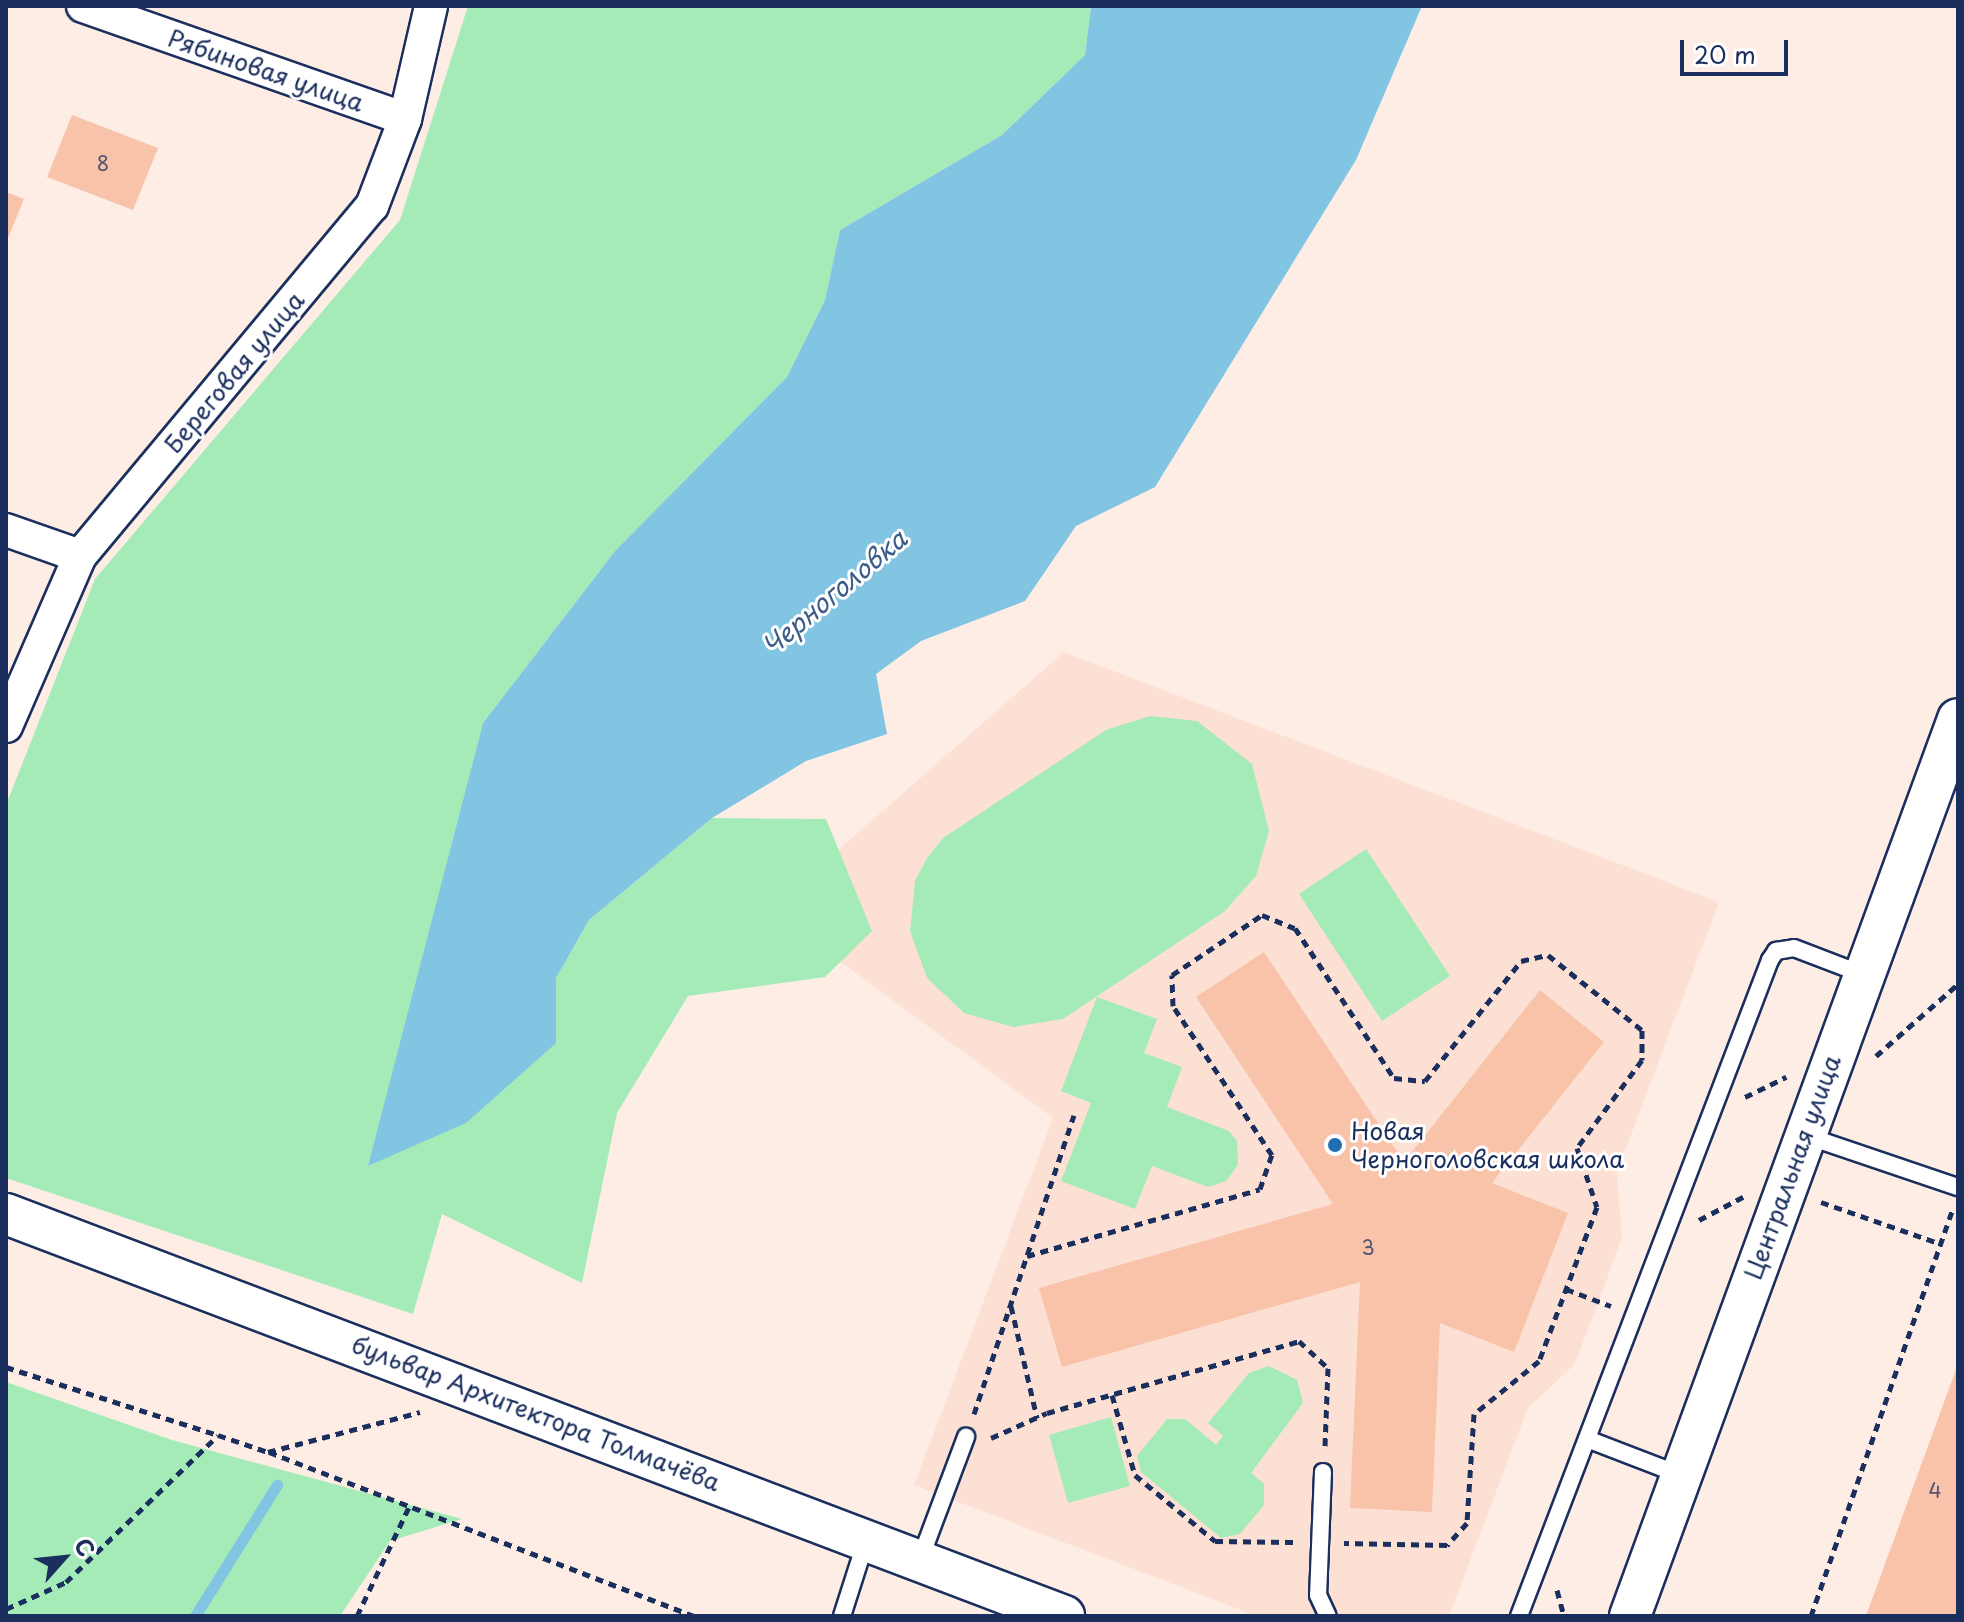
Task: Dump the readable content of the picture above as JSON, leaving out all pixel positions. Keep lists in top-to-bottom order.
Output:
{
  "streets": {
    "street": [
      "Рябиновая улица",
      "Береговая улица",
      "Центральная улица",
      "бульвар Архитектора Толмачёва"
    ]
  },
  "crossings": [
    ["Рябиновая улица", "Береговая улица"]
  ],
  "water": ["Черноголовка"],
  "places": ["Новая Черноголовская школа"],
  "house_numbers": ["8", "3", "4"],
  "scale_bar": "20 m",
  "north": "top right"
}
